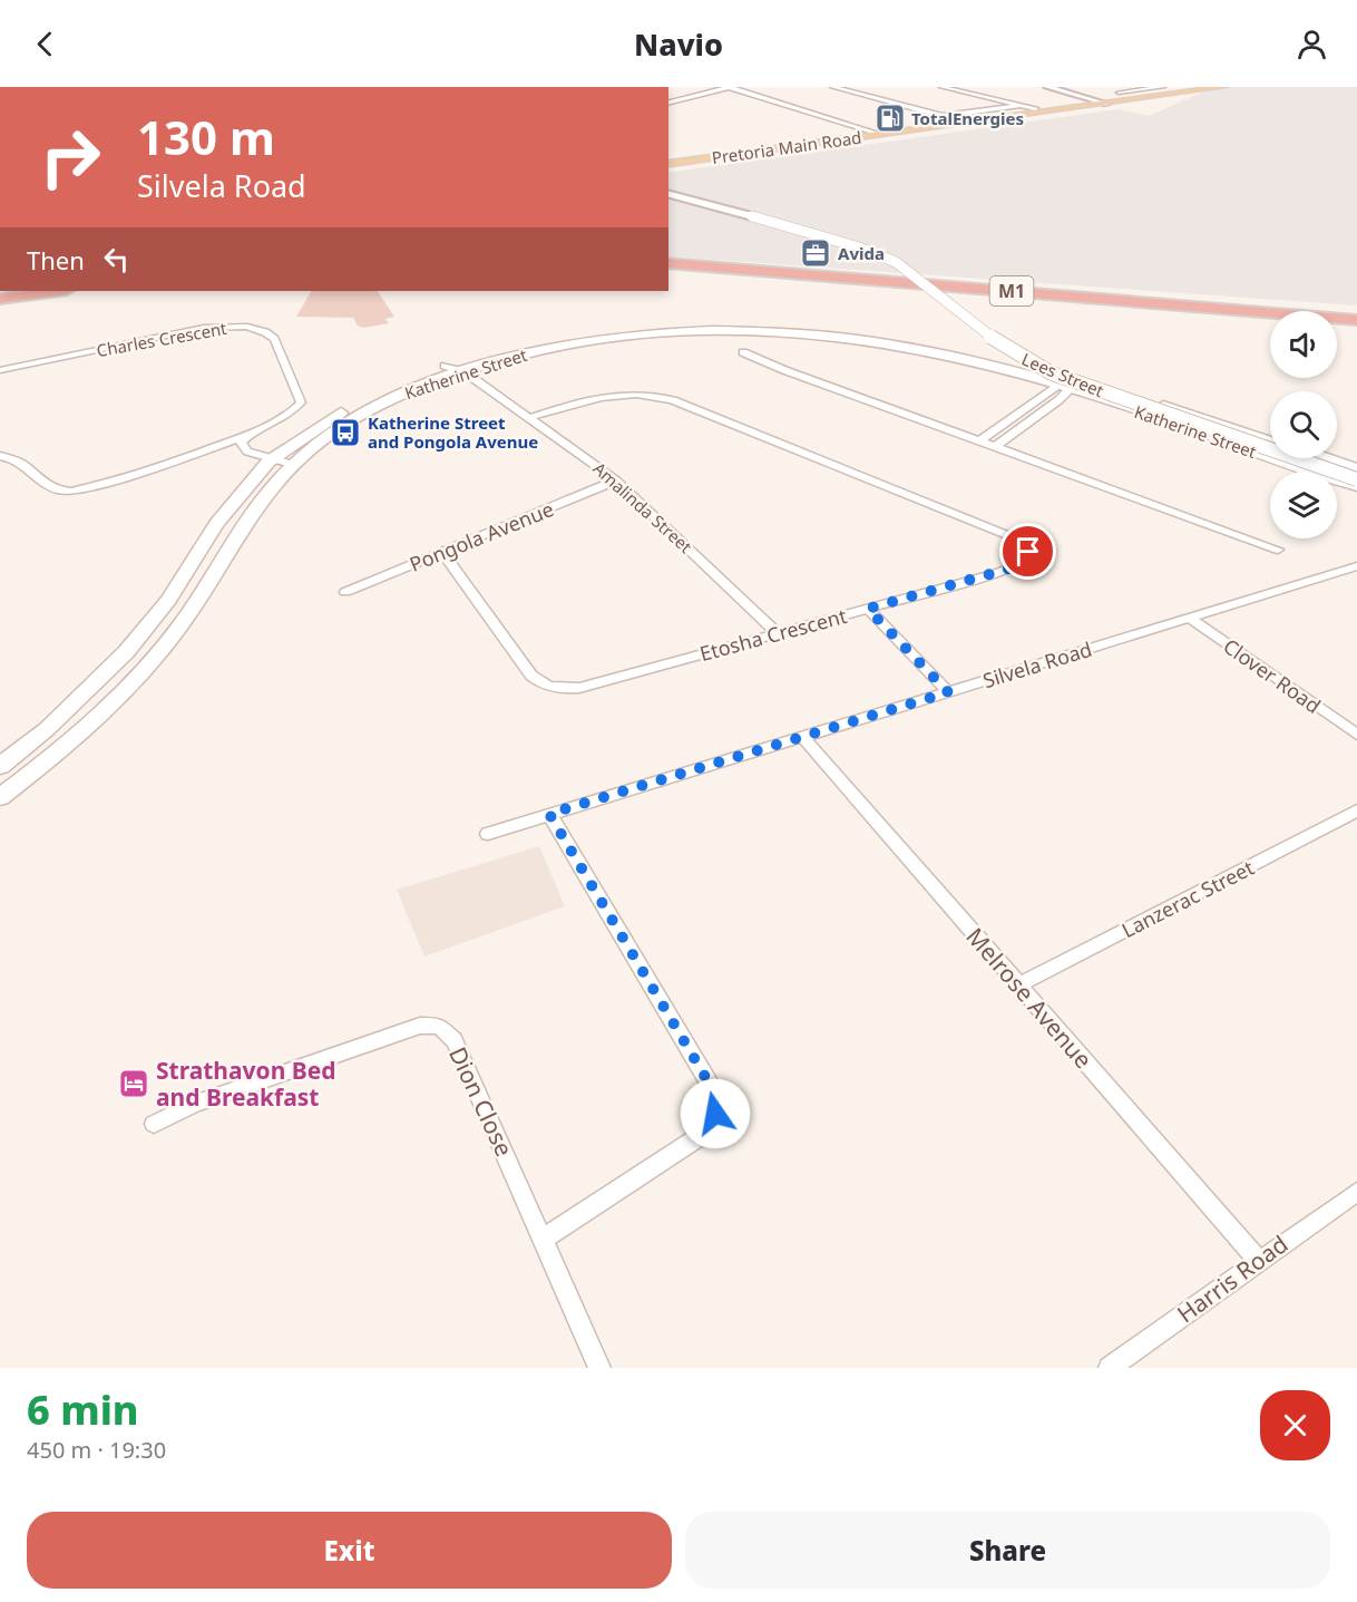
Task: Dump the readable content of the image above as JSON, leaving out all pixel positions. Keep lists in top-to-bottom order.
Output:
{
  "streets": {
    "highway": ["M1"],
    "main road": ["Pretoria Main Road", "Katherine Street"],
    "street": [
      "Charles Crescent",
      "Lees Street",
      "Amalinda Street",
      "Pongola Avenue",
      "Etosha Crescent",
      "Silvela Road",
      "Clover Road",
      "Lanzerac Street",
      "Melrose Avenue",
      "Dion Close",
      "Harris Road"
    ]
  },
  "crossings": [
    ["Charles Crescent", "Katherine Street"],
    ["Katherine Street", "Amalinda Street"],
    ["Amalinda Street", "Pongola Avenue"],
    ["Amalinda Street", "Etosha Crescent"],
    ["Pongola Avenue", "Etosha Crescent"],
    ["Silvela Road", "Clover Road"],
    ["Silvela Road", "Melrose Avenue"],
    ["Lanzerac Street", "Melrose Avenue"],
    ["Melrose Avenue", "Harris Road"]
  ],
  "places": {
    "fuel station": ["TotalEnergies"],
    "office": ["Avida"],
    "bus stop": ["Katherine Street and Pongola Avenue"],
    "hotel": ["Strathavon Bed and Breakfast"]
  },
  "page": {
    "header": "Navio",
    "turn": ["130 m", "Silvela Road"],
    "then": "Then",
    "heading": ["6 min", "450 m · 19:30"],
    "buttons": ["Exit", "Share"]
  }
}
